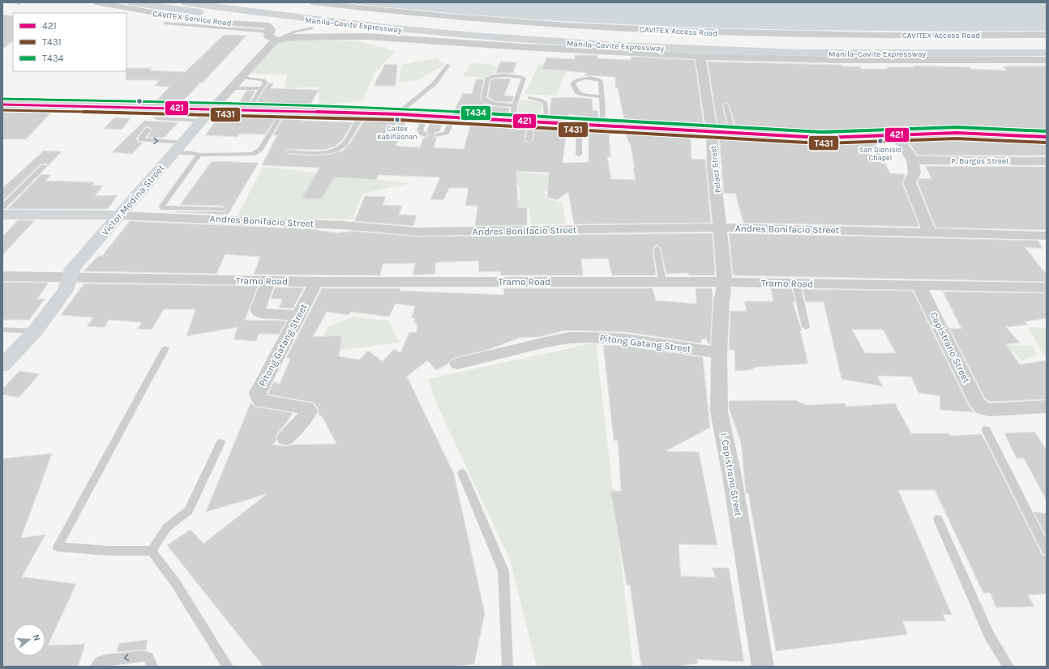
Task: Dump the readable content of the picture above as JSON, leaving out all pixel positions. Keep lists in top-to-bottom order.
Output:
{
  "streets": {
    "main road": ["Manila–Cavite Expressway", "Victor Medina Street", "Andres Bonifacio Street"],
    "street": [
      "CAVITEX Service Road",
      "CAVITEX Access Road",
      "P. Burgos Street",
      "Pelaez Street",
      "Tramo Road",
      "Pitong Gatang Street",
      "Capistrano Street",
      "I. Capistrano Street"
    ]
  },
  "crossings": [
    ["CAVITEX Service Road", "Victor Medina Street"],
    ["Pelaez Street", "Andres Bonifacio Street"],
    ["Pelaez Street", "Tramo Road"],
    ["Pelaez Street", "I. Capistrano Street"],
    ["Victor Medina Street", "Andres Bonifacio Street"],
    ["Victor Medina Street", "Tramo Road"],
    ["Tramo Road", "Pitong Gatang Street"],
    ["Tramo Road", "Capistrano Street"],
    ["Tramo Road", "I. Capistrano Street"],
    ["Pitong Gatang Street", "I. Capistrano Street"]
  ],
  "places": ["Caltex Kabihasnan", "San Dionisio Chapel"],
  "lines": ["transit line T434", "transit line 421", "transit line T431"],
  "legend": ["421", "T431", "T434"],
  "north": "right"
}
